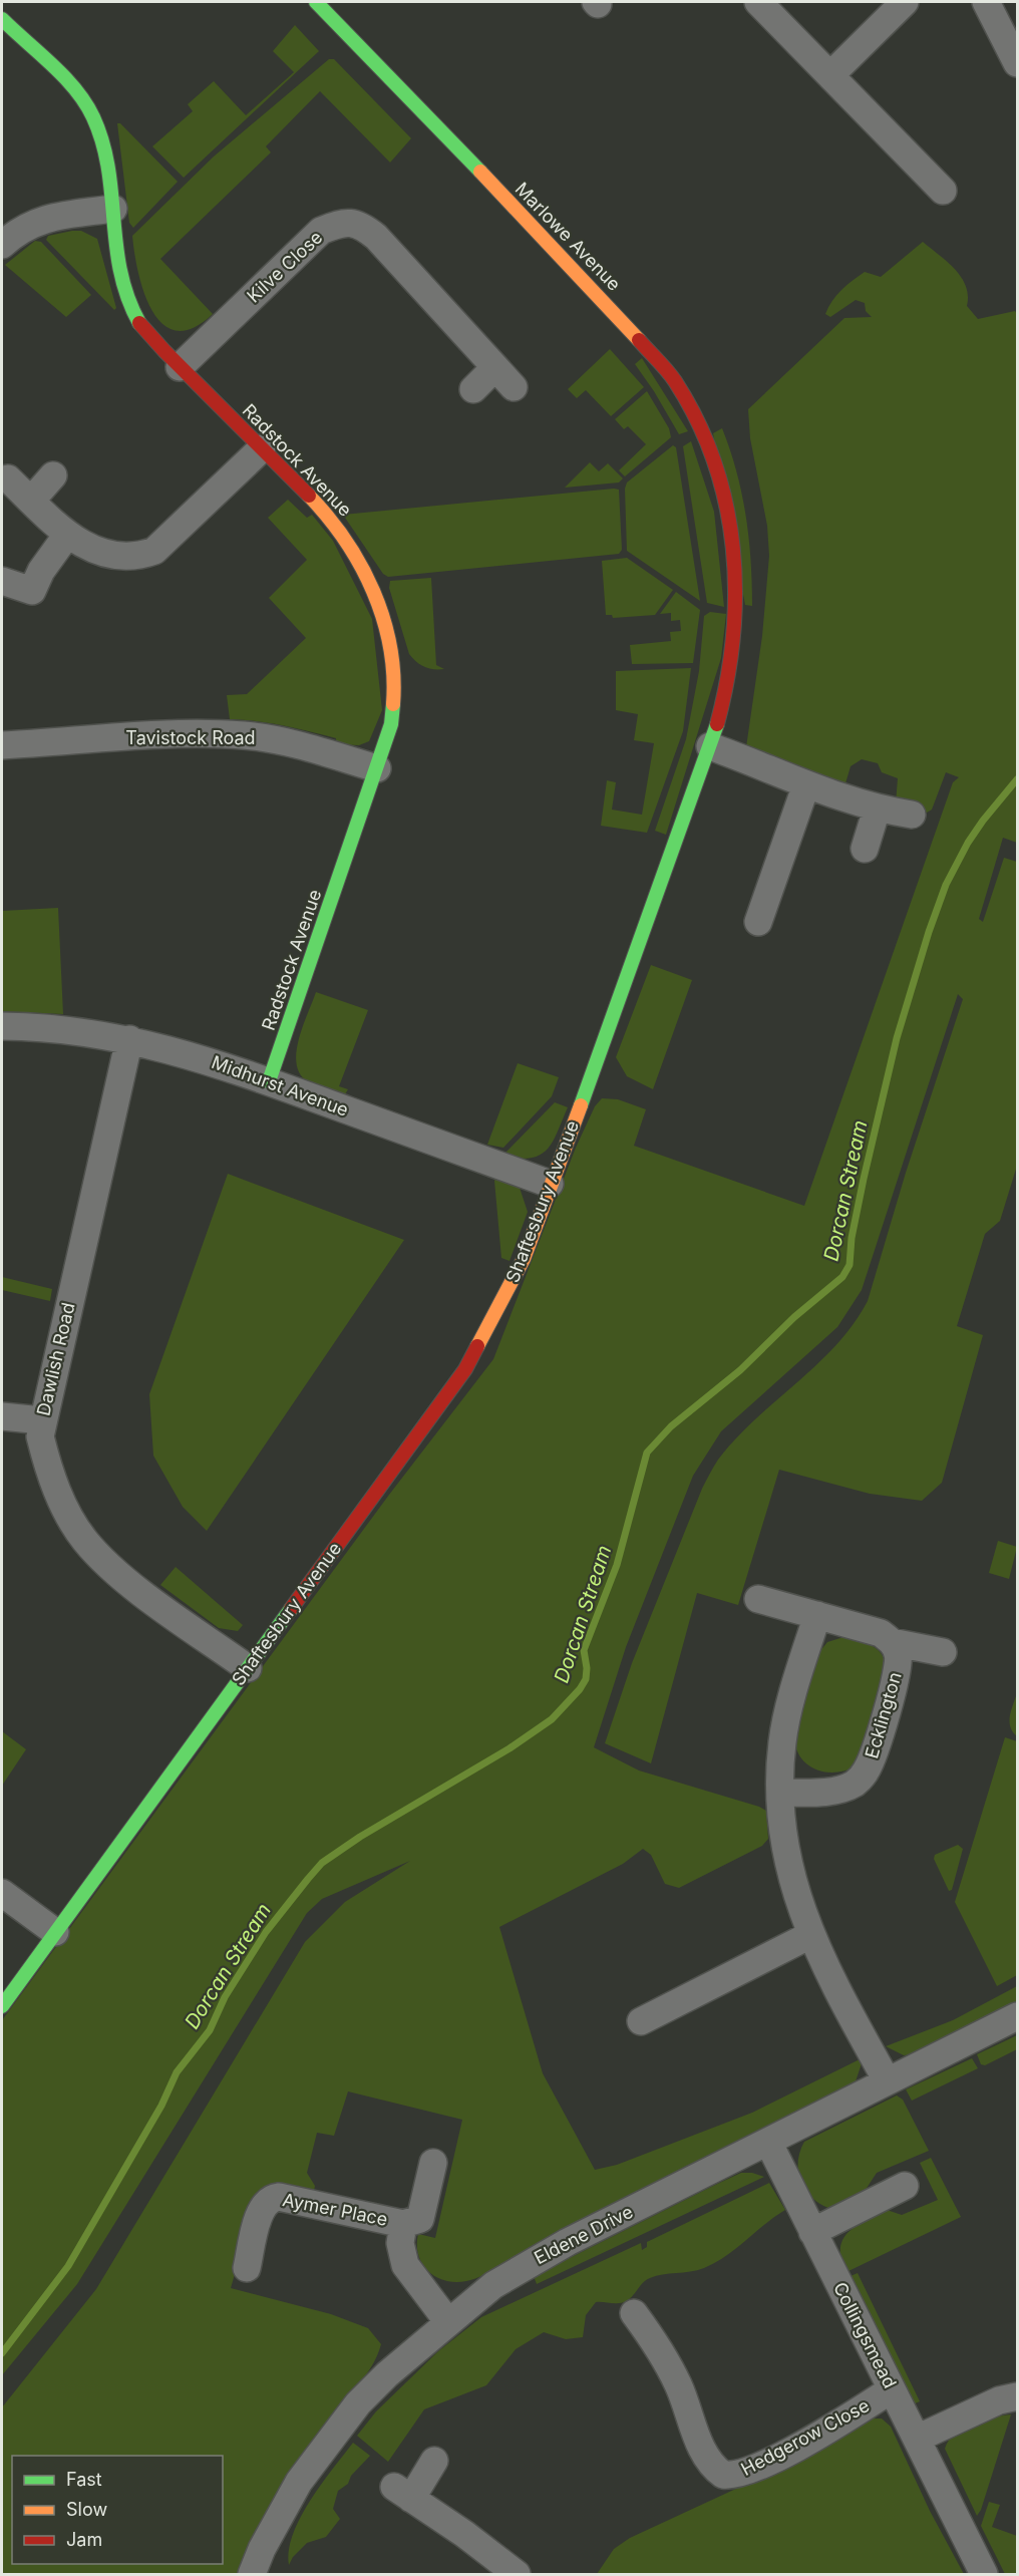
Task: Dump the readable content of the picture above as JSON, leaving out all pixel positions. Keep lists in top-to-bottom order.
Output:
{
  "streets": {
    "street": [
      "Marlowe Avenue",
      "Kilve Close",
      "Radstock Avenue",
      "Tavistock Road",
      "Midhurst Avenue",
      "Shaftesbury Avenue",
      "Dawlish Road",
      "Ecklington",
      "Aymer Place",
      "Eldene Drive",
      "Collingsmead",
      "Hedgerow Close"
    ]
  },
  "crossings": [
    ["Marlowe Avenue", "Shaftesbury Avenue"],
    ["Kilve Close", "Radstock Avenue"],
    ["Radstock Avenue", "Tavistock Road"],
    ["Radstock Avenue", "Midhurst Avenue"],
    ["Midhurst Avenue", "Shaftesbury Avenue"],
    ["Midhurst Avenue", "Dawlish Road"],
    ["Shaftesbury Avenue", "Dawlish Road"],
    ["Aymer Place", "Eldene Drive"],
    ["Eldene Drive", "Collingsmead"],
    ["Collingsmead", "Hedgerow Close"]
  ],
  "water": ["Dorcan Stream"],
  "legend": ["Fast", "Slow", "Jam"]
}
